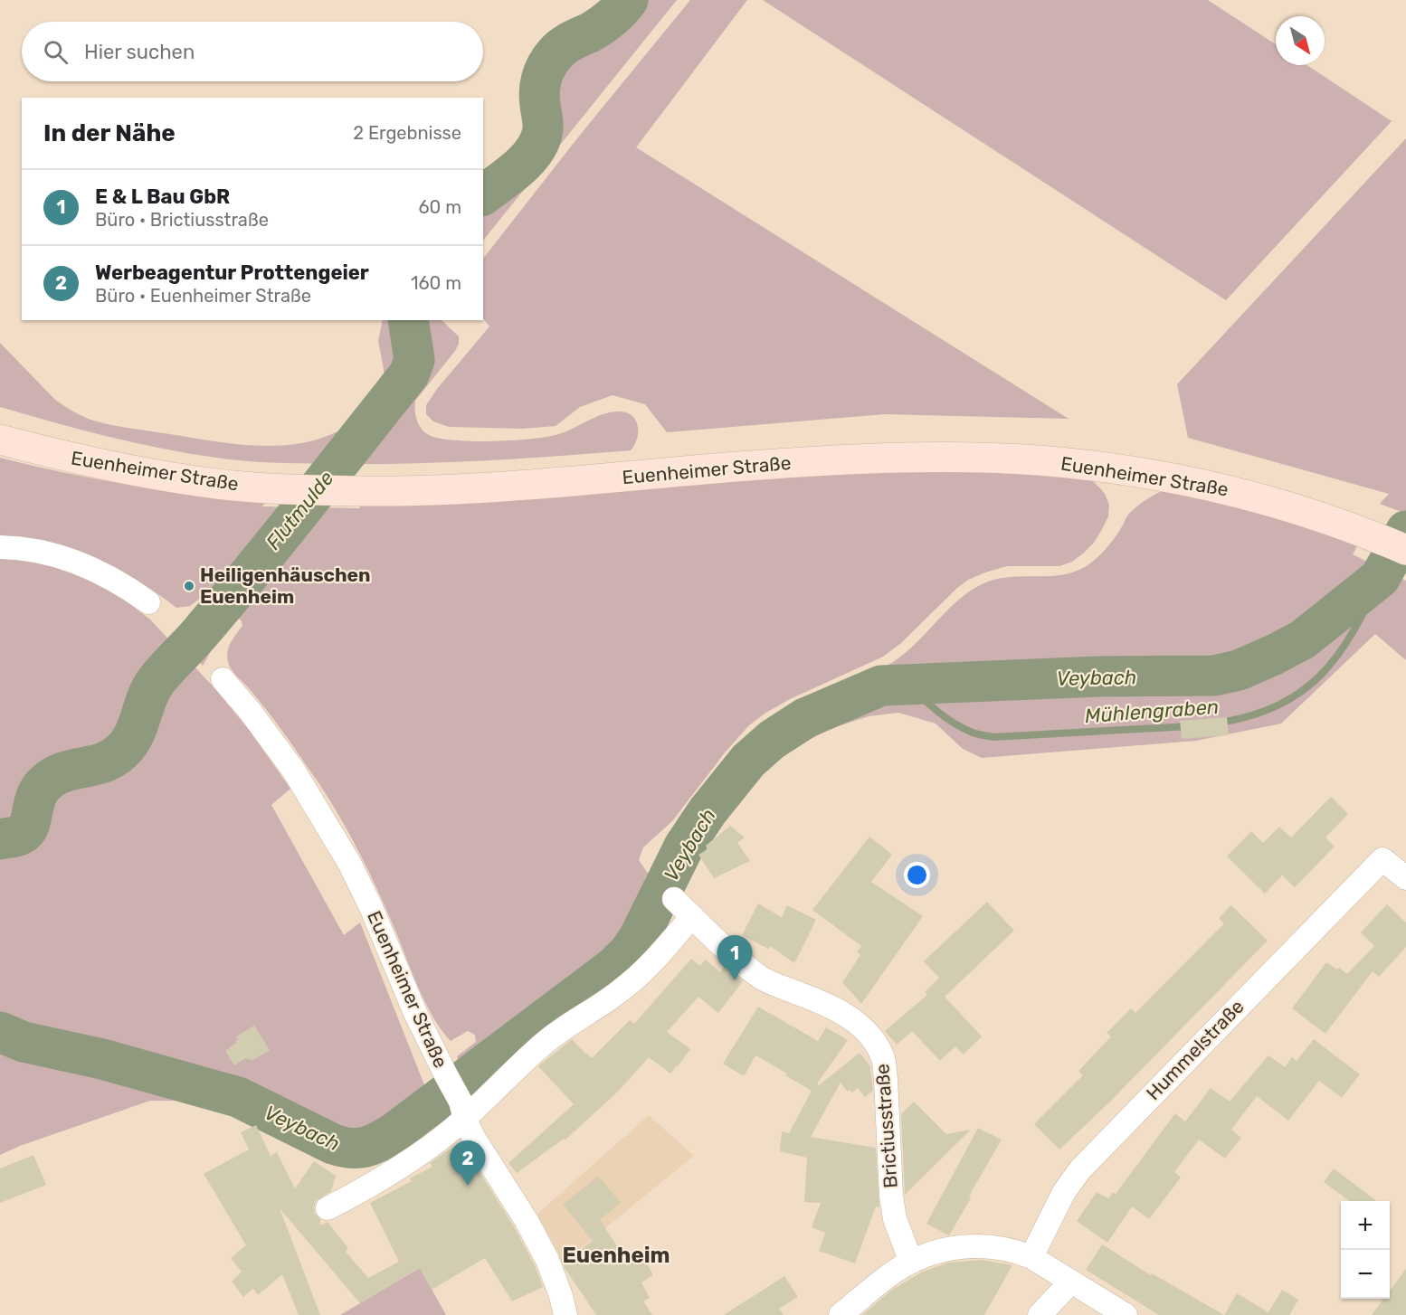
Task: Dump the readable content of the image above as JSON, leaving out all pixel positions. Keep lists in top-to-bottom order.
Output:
{
  "streets": {
    "main road": ["Euenheimer Straße"],
    "street": ["Hummelstraße", "Brictiusstraße"]
  },
  "districts": ["Euenheim"],
  "water": ["Flutmulde", "Veybach", "Mühlengraben"],
  "places": ["Heiligenhäuschen Euenheim"],
  "north": "bottom right",
  "page": {
    "search": "Hier suchen",
    "heading": ["In der Nähe", "2 Ergebnisse"],
    "list": [
      {
        "mark": "1",
        "name": "E & L Bau GbR",
        "note": "Büro · Brictiusstraße",
        "value": "60 m"
      },
      {
        "mark": "2",
        "name": "Werbeagentur Prottengeier",
        "note": "Büro · Euenheimer Straße",
        "value": "160 m"
      }
    ],
    "pins": ["1", "2"],
    "map_buttons": ["+", "−"]
  }
}
